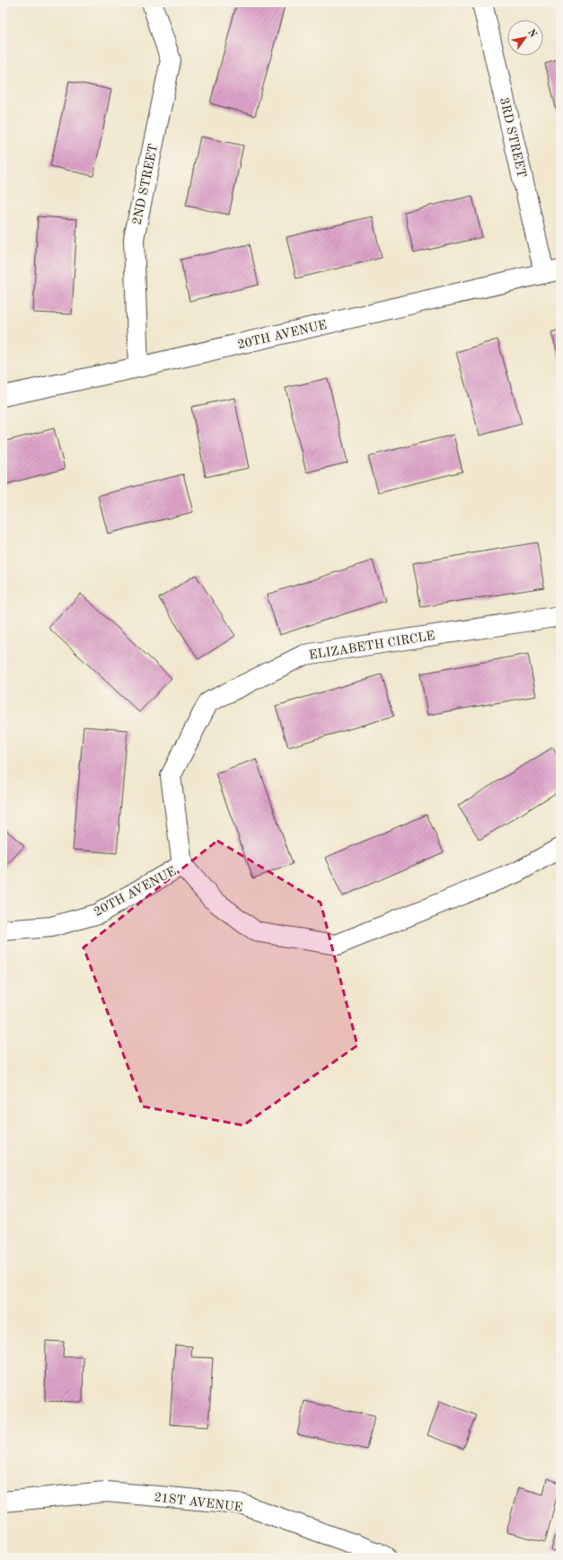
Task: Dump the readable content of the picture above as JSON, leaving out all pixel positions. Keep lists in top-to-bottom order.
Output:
{
  "streets": {
    "street": [
      "3RD STREET",
      "2ND STREET",
      "20TH AVENUE",
      "ELIZABETH CIRCLE",
      "21ST AVENUE"
    ]
  },
  "crossings": [
    ["3RD STREET", "20TH AVENUE"],
    ["2ND STREET", "20TH AVENUE"],
    ["20TH AVENUE", "ELIZABETH CIRCLE"]
  ],
  "north": "top right"
}
